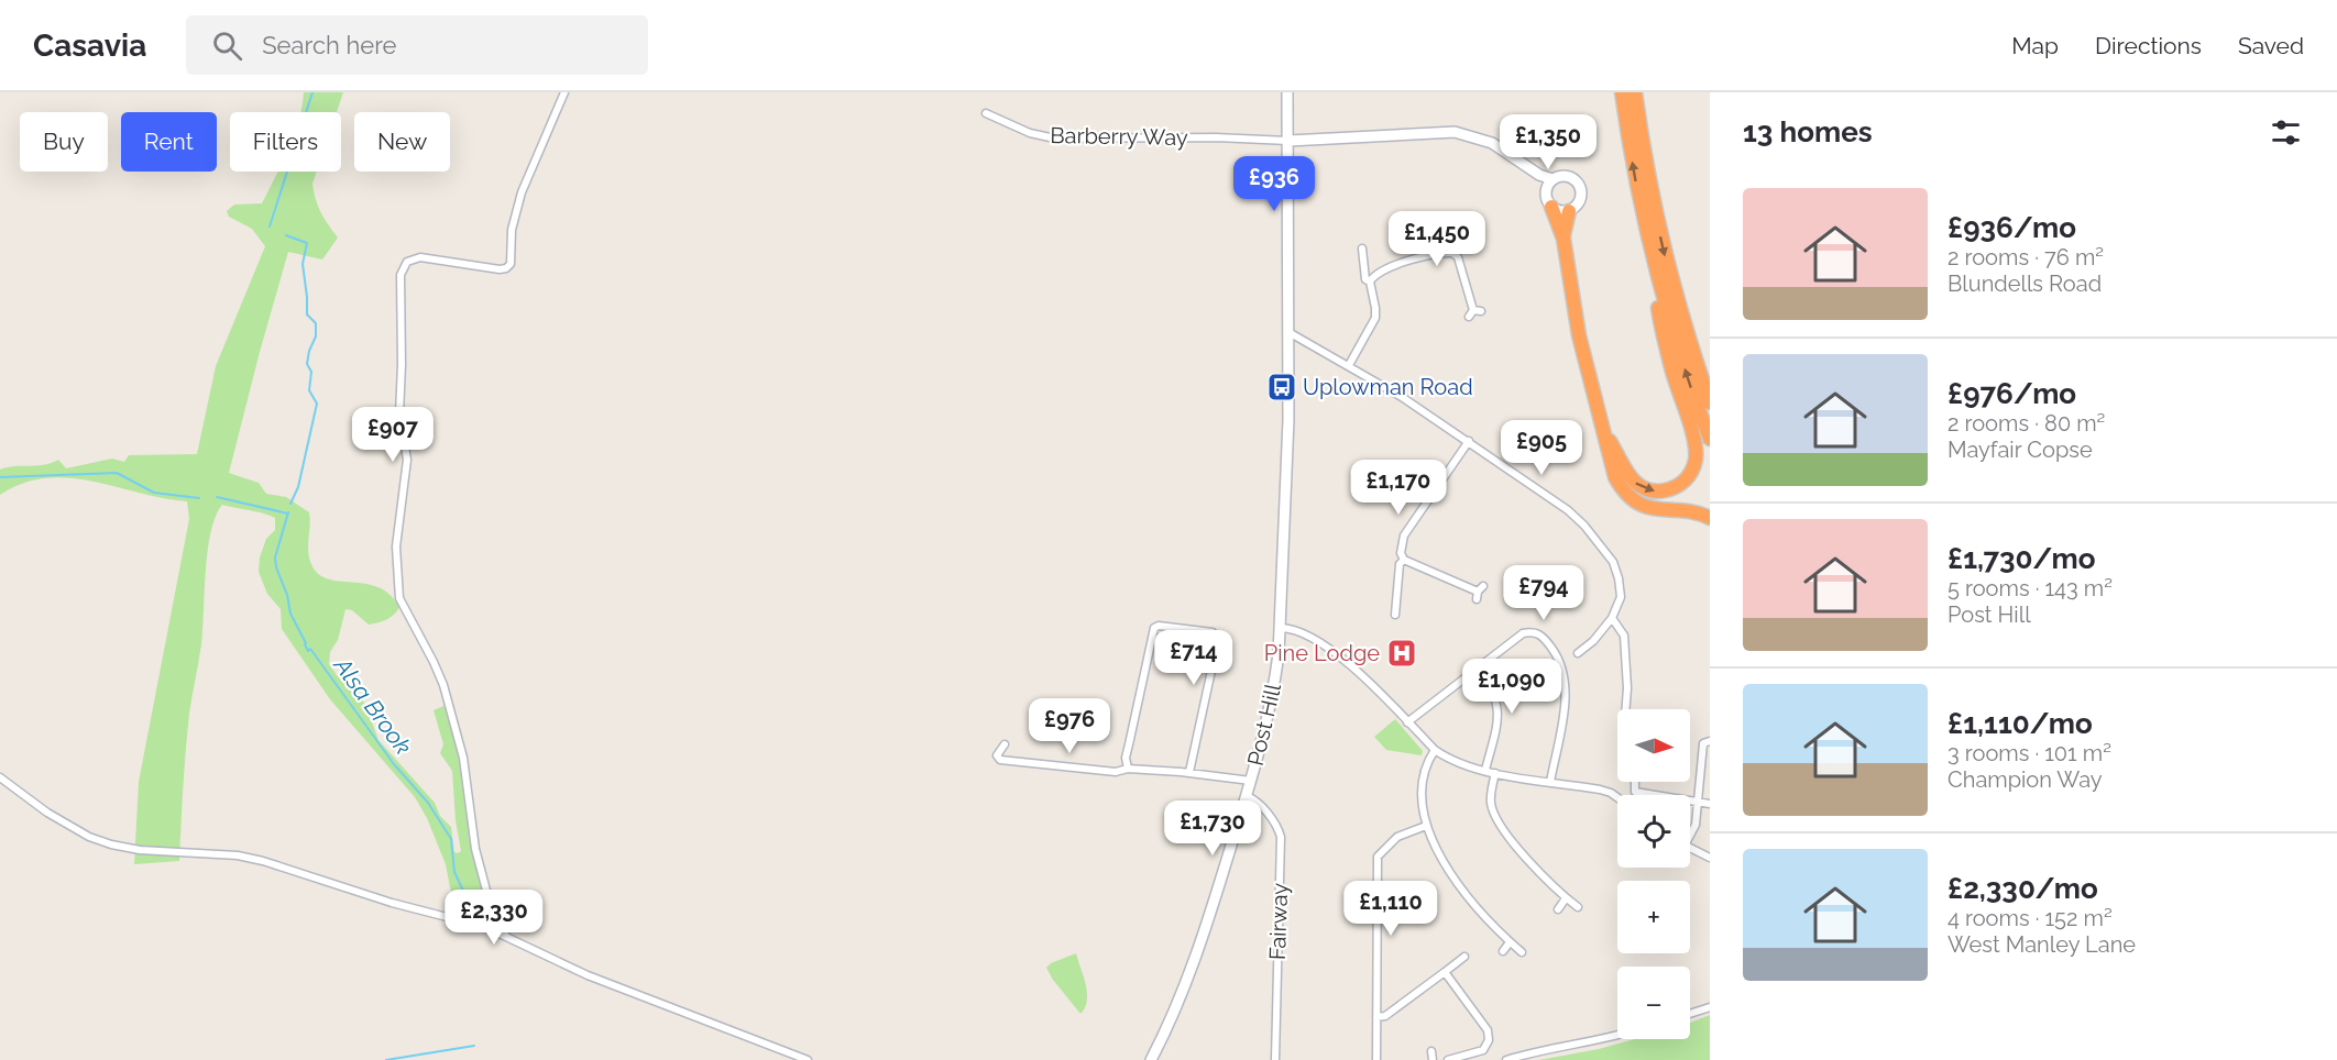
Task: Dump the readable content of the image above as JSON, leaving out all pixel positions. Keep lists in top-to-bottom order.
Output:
{
  "streets": {
    "street": ["Barberry Way", "Post Hill", "Fairway"]
  },
  "crossings": [
    ["Barberry Way", "Post Hill"],
    ["Post Hill", "Fairway"]
  ],
  "water": ["Alsa Brook"],
  "places": {
    "bus stop": ["Uplowman Road"],
    "hospital": ["Pine Lodge"]
  },
  "north": "right",
  "page": {
    "header": "Casavia",
    "search": "Search here",
    "nav": ["Map", "Directions", "Saved"],
    "heading": "13 homes",
    "chip": [
      "Buy",
      "Rent",
      "Filters",
      "New"
    ],
    "price": [
      "£1,350",
      "£936",
      "£1,450",
      "£907",
      "£905",
      "£1,170",
      "£794",
      "£714",
      "£1,090",
      "£976",
      "£1,730",
      "£1,110",
      "£2,330"
    ],
    "list": [
      {
        "name": "£936/mo",
        "note": "2 rooms · 76 m² · Blundells Road"
      },
      {
        "name": "£976/mo",
        "note": "2 rooms · 80 m² · Mayfair Copse"
      },
      {
        "name": "£1,730/mo",
        "note": "5 rooms · 143 m² · Post Hill"
      },
      {
        "name": "£1,110/mo",
        "note": "3 rooms · 101 m² · Champion Way"
      },
      {
        "name": "£2,330/mo",
        "note": "4 rooms · 152 m² · West Manley Lane"
      }
    ],
    "map_buttons": ["+", "−"]
  }
}
